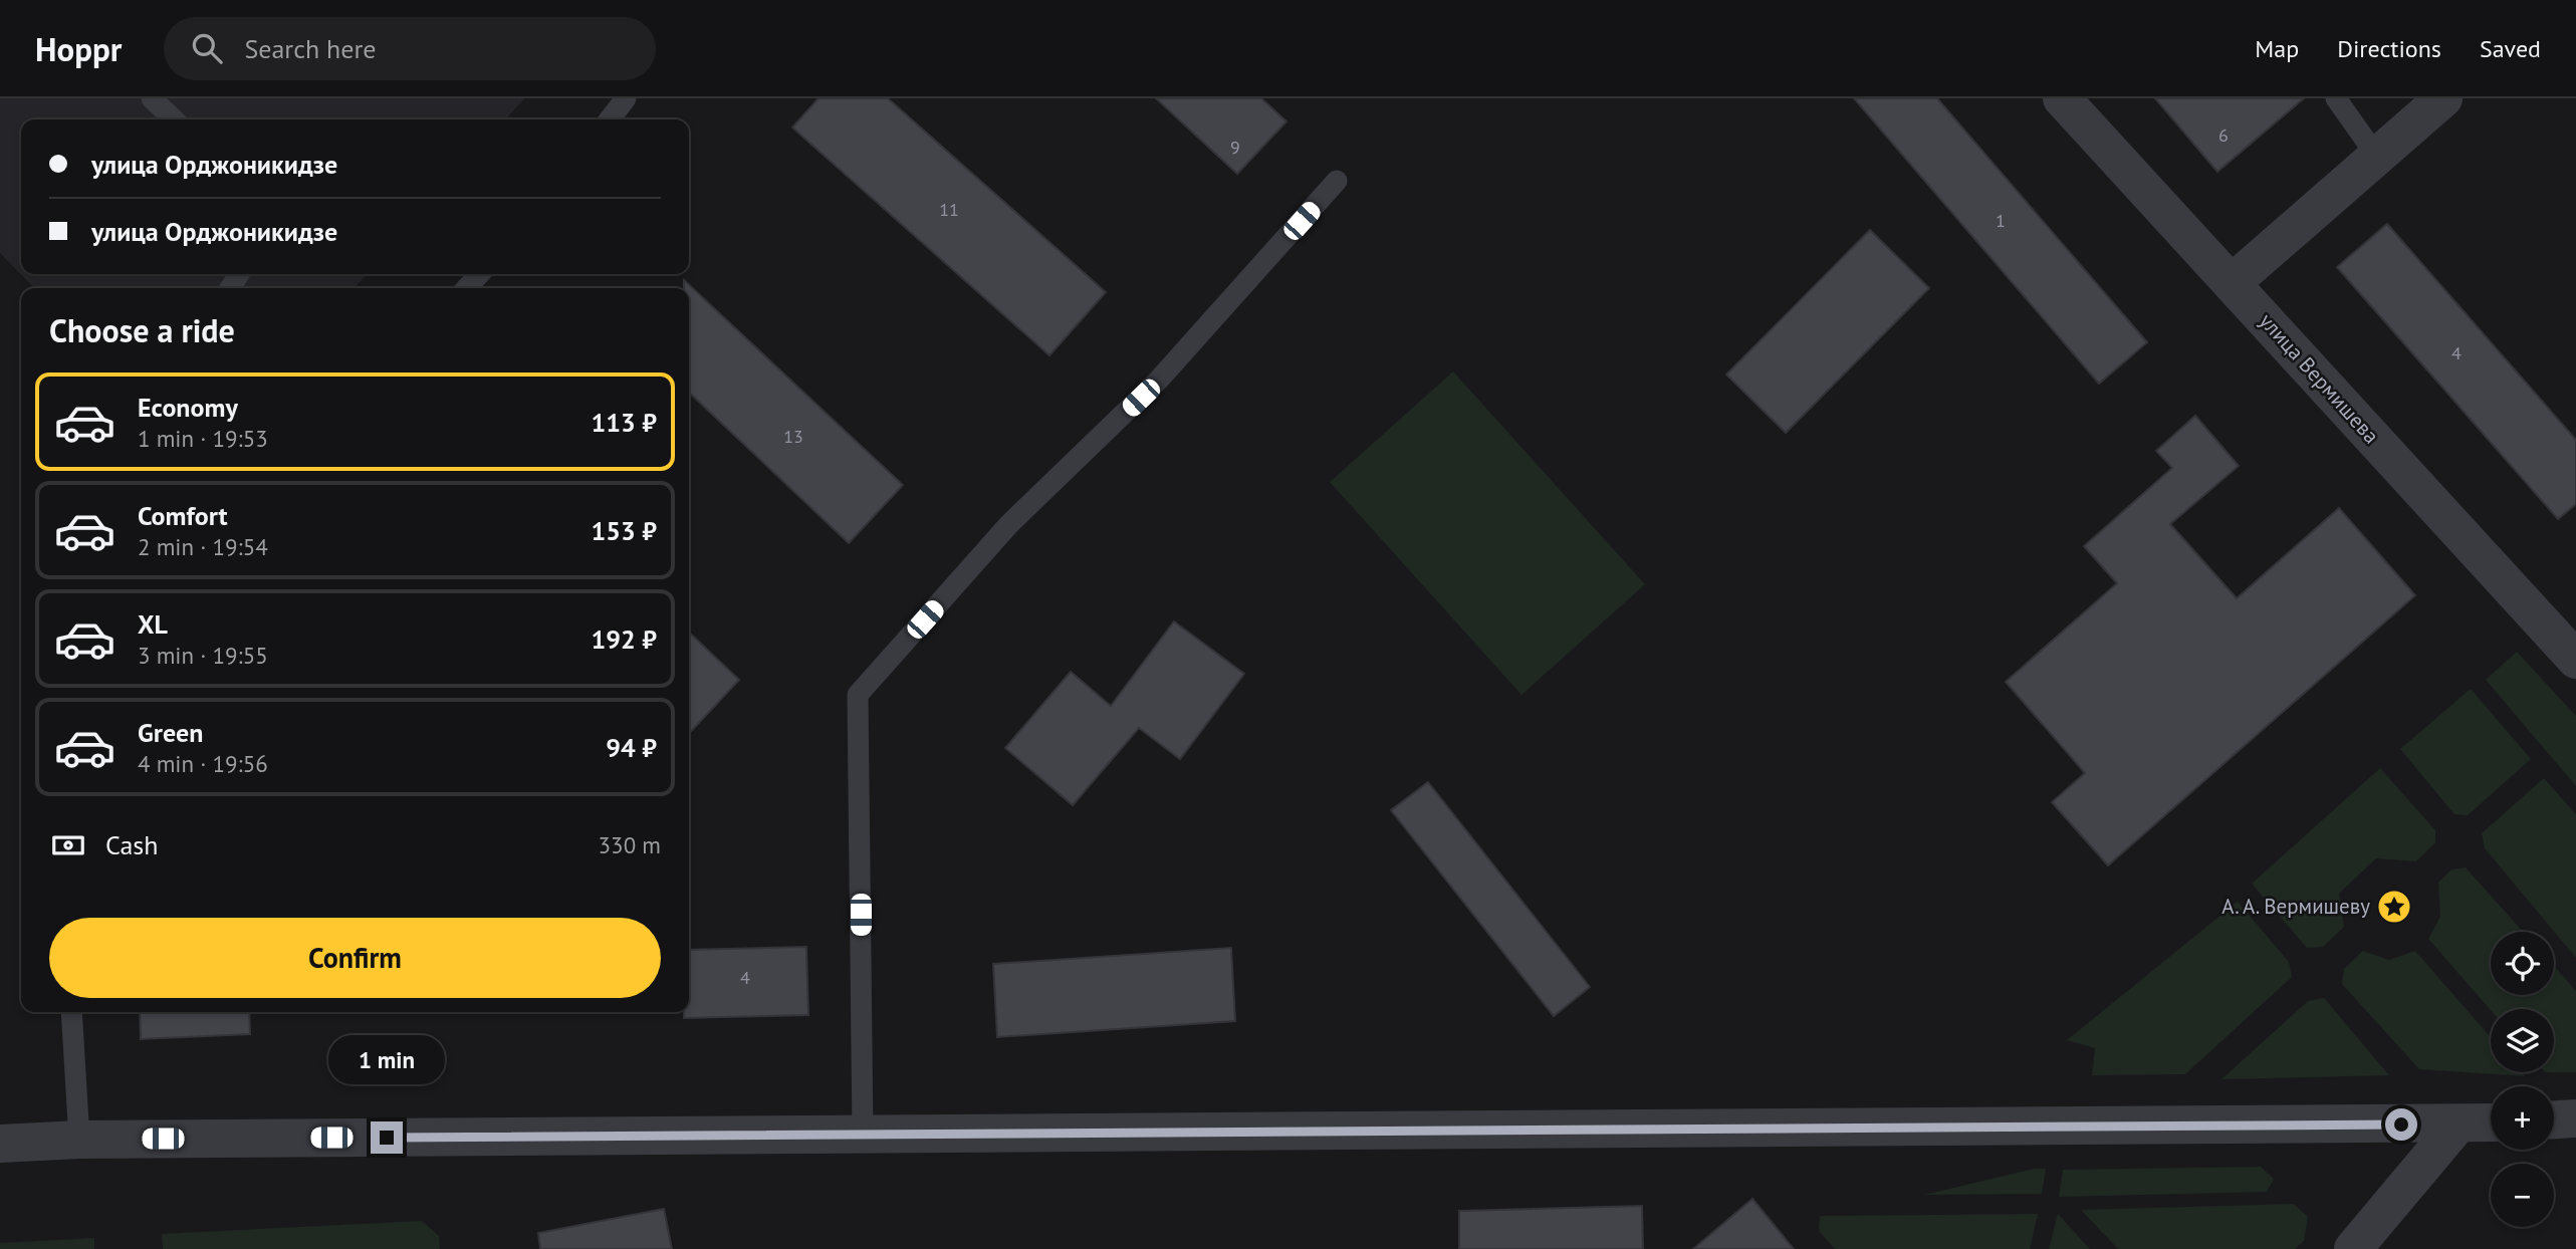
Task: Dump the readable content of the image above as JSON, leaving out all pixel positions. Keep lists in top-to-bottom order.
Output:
{
  "streets": {
    "street": ["улица Вермишева"]
  },
  "places": {
    "place": ["А. А. Вермишеву"]
  },
  "house_numbers": [
    "6",
    "9",
    "11",
    "1",
    "4",
    "13",
    "4"
  ],
  "page": {
    "header": "Hoppr",
    "search": "Search here",
    "nav": ["Map", "Directions", "Saved"],
    "banner": ["улица Орджоникидзе", "улица Орджоникидзе"],
    "heading": "Choose a ride",
    "list": [
      {
        "name": "Economy",
        "note": "1 min · 19:53",
        "value": "113 ₽"
      },
      {
        "name": "Comfort",
        "note": "2 min · 19:54",
        "value": "153 ₽"
      },
      {
        "name": "XL",
        "note": "3 min · 19:55",
        "value": "192 ₽"
      },
      {
        "name": "Green",
        "note": "4 min · 19:56",
        "value": "94 ₽"
      }
    ],
    "pay": ["Cash", "330 m"],
    "buttons": "Confirm",
    "map_buttons": ["+", "−"],
    "bubble": "1 min"
  }
}
